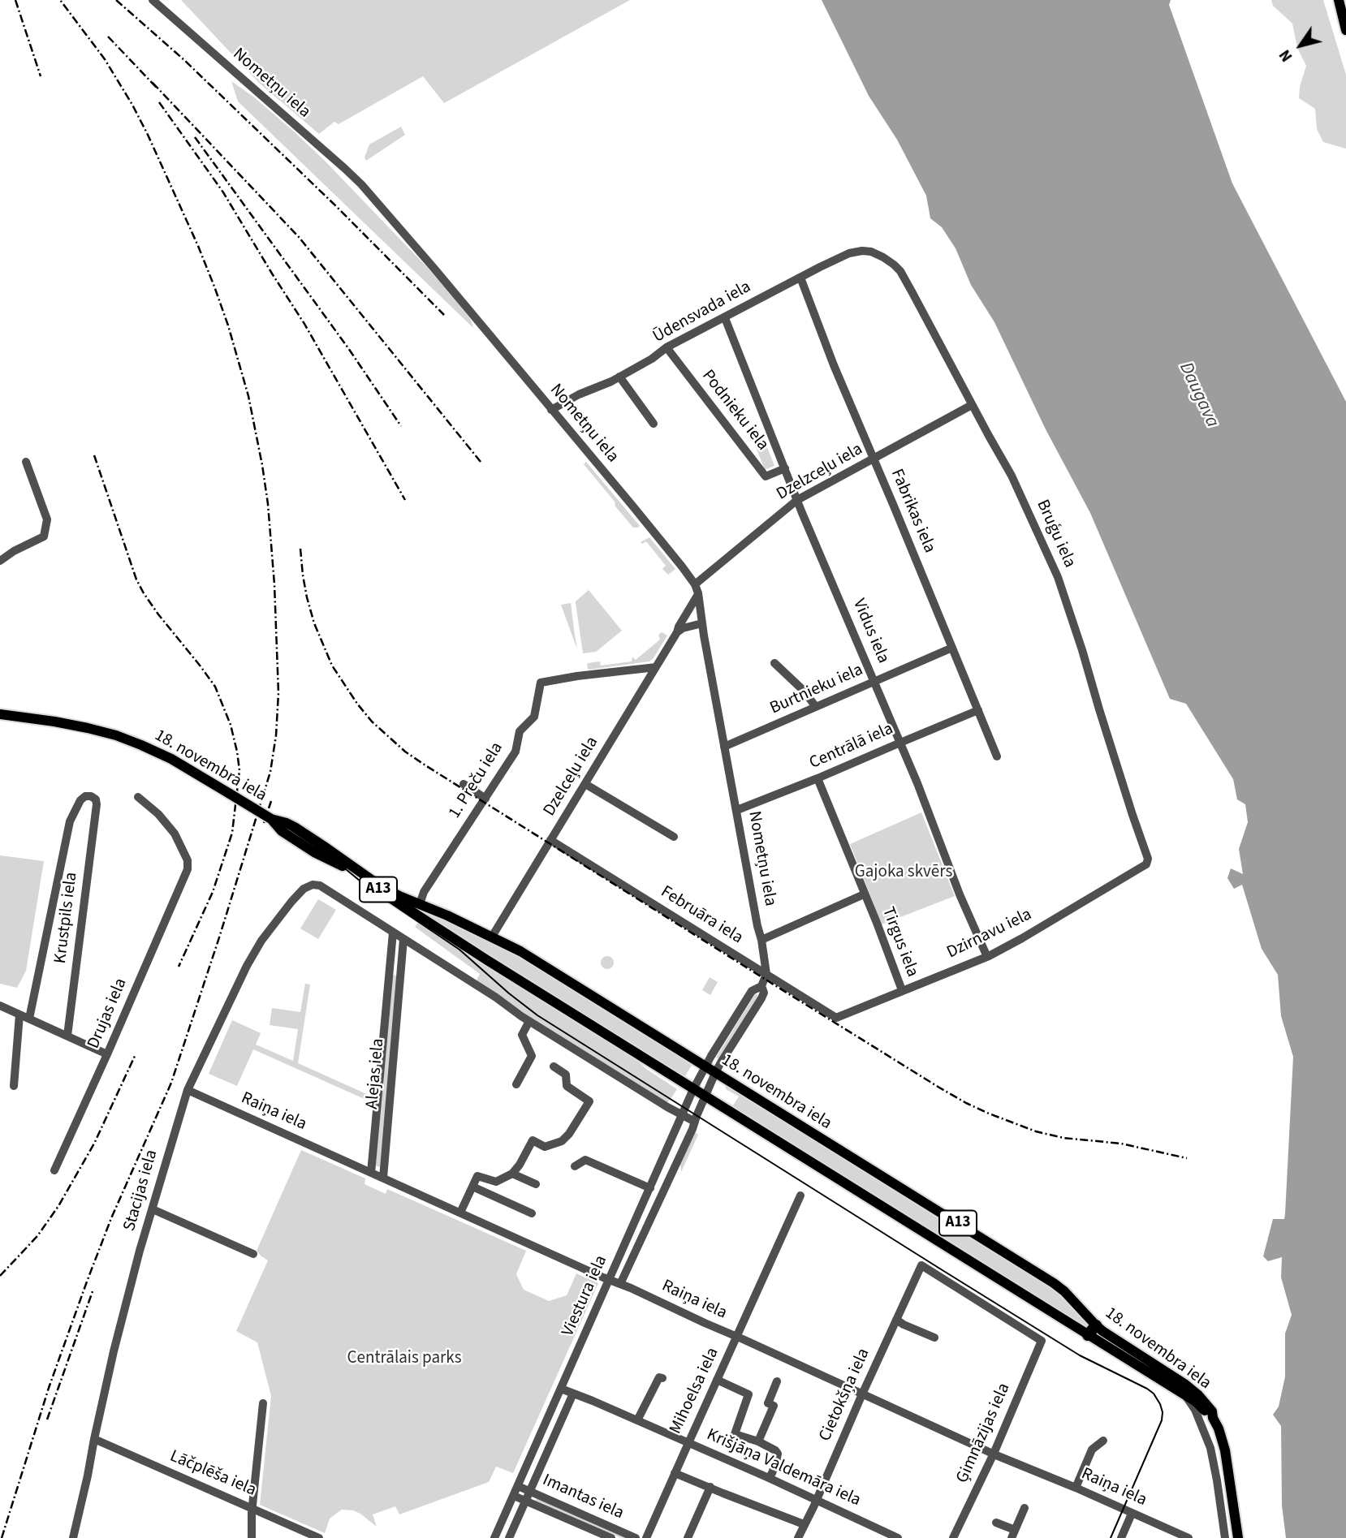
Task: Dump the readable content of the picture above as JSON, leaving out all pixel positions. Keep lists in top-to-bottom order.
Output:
{
  "streets": {
    "main road": ["18. novembra iela", "A13"],
    "street": [
      "Nometņu iela",
      "Ūdensvada iela",
      "Podnieku iela",
      "Dzelzceļu iela",
      "Fabrikas iela",
      "Bruģu iela",
      "Vidus iela",
      "Burtnieku iela",
      "Centrālā iela",
      "Dzelceļu iela",
      "1. Preču iela",
      "Februāra iela",
      "Krustpils iela",
      "Dzirnavu iela",
      "Tirgus iela",
      "Drujas iela",
      "Alejas iela",
      "Raiņa iela",
      "Stacijas iela",
      "Viestura iela",
      "Mihoelsa iela",
      "Cietokšņa iela",
      "Ģimnāzijas iela",
      "Krišjāņa Valdemāra iela",
      "Lāčplēša iela",
      "Imantas iela"
    ]
  },
  "crossings": [
    ["Nometņu iela", "Ūdensvada iela"],
    ["Nometņu iela", "Dzelzceļu iela"],
    ["Nometņu iela", "Burtnieku iela"],
    ["Nometņu iela", "Centrālā iela"],
    ["Nometņu iela", "18. novembra iela"],
    ["Nometņu iela", "Dzelceļu iela"],
    ["Nometņu iela", "Februāra iela"],
    ["Nometņu iela", "Viestura iela"],
    ["Ūdensvada iela", "Podnieku iela"],
    ["Ūdensvada iela", "Fabrikas iela"],
    ["Ūdensvada iela", "Bruģu iela"],
    ["Ūdensvada iela", "Vidus iela"],
    ["Podnieku iela", "Vidus iela"],
    ["Dzelzceļu iela", "Fabrikas iela"],
    ["Dzelzceļu iela", "Bruģu iela"],
    ["Dzelzceļu iela", "Vidus iela"],
    ["Fabrikas iela", "Burtnieku iela"],
    ["Fabrikas iela", "Centrālā iela"],
    ["Bruģu iela", "Dzirnavu iela"],
    ["Vidus iela", "Burtnieku iela"],
    ["Vidus iela", "Centrālā iela"],
    ["Vidus iela", "Dzirnavu iela"],
    ["Centrālā iela", "Tirgus iela"],
    ["18. novembra iela", "Dzelceļu iela"],
    ["18. novembra iela", "1. Preču iela"],
    ["18. novembra iela", "A13"],
    ["18. novembra iela", "Viestura iela"],
    ["Dzelceļu iela", "1. Preču iela"],
    ["Dzelceļu iela", "Februāra iela"],
    ["Februāra iela", "Dzirnavu iela"],
    ["Dzirnavu iela", "Tirgus iela"],
    ["Alejas iela", "Raiņa iela"],
    ["Alejas iela", "Stacijas iela"],
    ["Raiņa iela", "Stacijas iela"],
    ["Raiņa iela", "Viestura iela"],
    ["Raiņa iela", "Mihoelsa iela"],
    ["Raiņa iela", "Cietokšņa iela"],
    ["Raiņa iela", "Ģimnāzijas iela"],
    ["Stacijas iela", "Lāčplēša iela"],
    ["Viestura iela", "Krišjāņa Valdemāra iela"],
    ["Viestura iela", "Imantas iela"],
    ["Mihoelsa iela", "Krišjāņa Valdemāra iela"],
    ["Cietokšņa iela", "Ģimnāzijas iela"],
    ["Cietokšņa iela", "Krišjāņa Valdemāra iela"]
  ],
  "water": ["Daugava"],
  "parks": ["Gajoka skvērs", "Centrālais parks"],
  "north": "bottom left"
}
